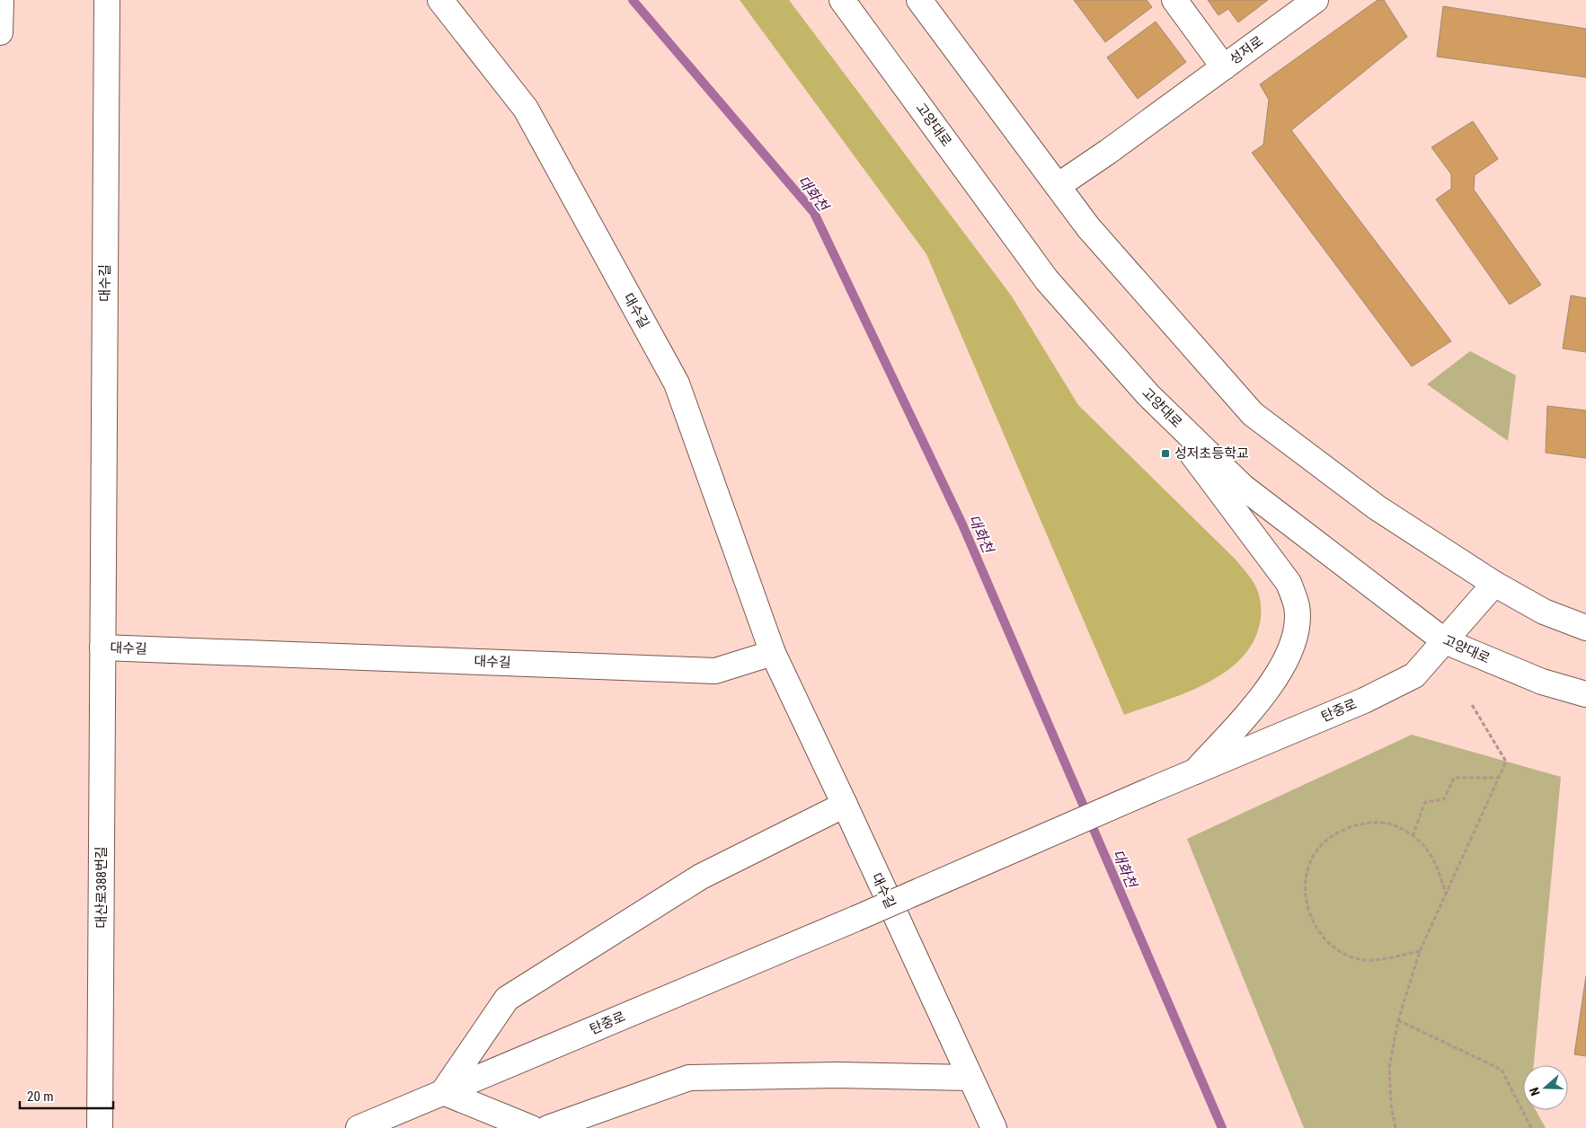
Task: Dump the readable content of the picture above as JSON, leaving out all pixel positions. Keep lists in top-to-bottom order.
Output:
{
  "streets": {
    "main road": [
      "성저로",
      "고양대로",
      "대수길",
      "탄중로",
      "대산로388번길"
    ]
  },
  "crossings": [
    ["고양대로", "탄중로"],
    ["대수길", "대산로388번길"]
  ],
  "water": ["대화천"],
  "places": {
    "transit": ["성저초등학교"]
  },
  "scale_bar": "20 m",
  "north": "left"
}
